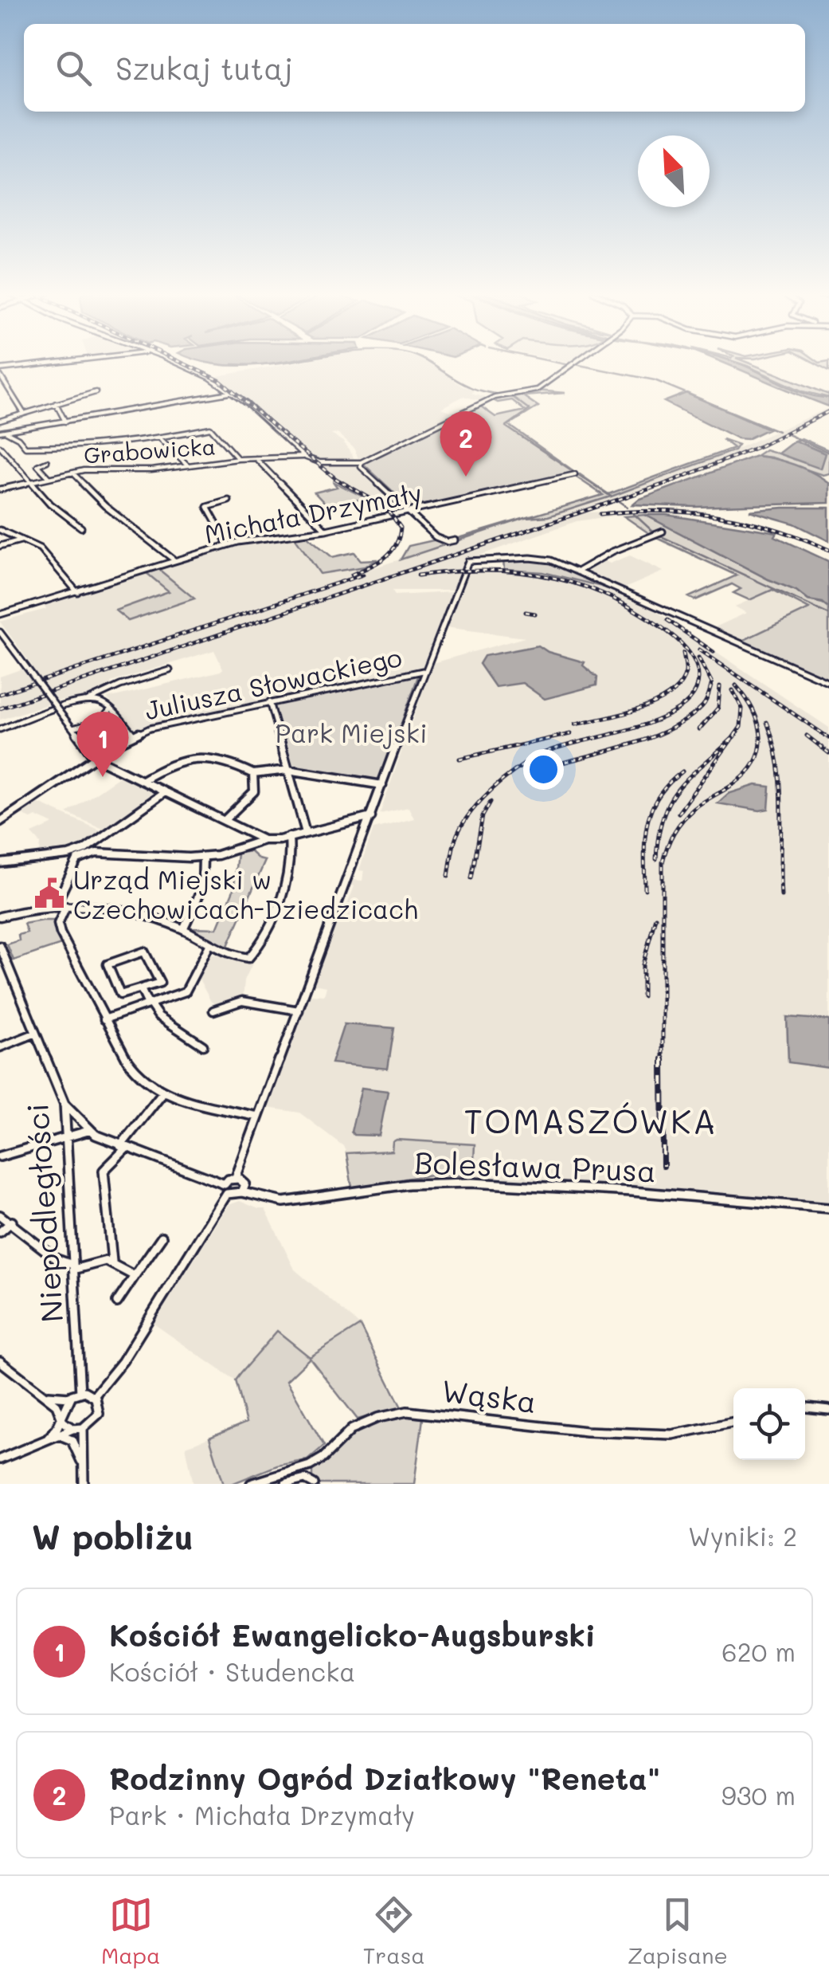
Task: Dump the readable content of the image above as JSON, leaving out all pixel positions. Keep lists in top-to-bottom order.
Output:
{
  "streets": {
    "street": [
      "Grabowicka",
      "Michała Drzymały",
      "Juliusza Słowackiego",
      "Bolesława Prusa",
      "Niepodległości",
      "Wąska"
    ]
  },
  "districts": ["TOMASZÓWKA"],
  "parks": ["Park Miejski"],
  "places": {
    "public building": ["Urząd Miejski w Czechowicach-Dziedzicach"]
  },
  "north": "top left",
  "page": {
    "search": "Szukaj tutaj",
    "pins": ["2", "1"],
    "heading": ["W pobliżu", "Wyniki: 2"],
    "list": [
      {
        "mark": "1",
        "name": "Kościół Ewangelicko-Augsburski",
        "note": "Kościół · Studencka",
        "value": "620 m"
      },
      {
        "mark": "2",
        "name": "Rodzinny Ogród Działkowy \"Reneta\"",
        "note": "Park · Michała Drzymały",
        "value": "930 m"
      }
    ],
    "nav": ["Mapa", "Trasa", "Zapisane"]
  }
}
